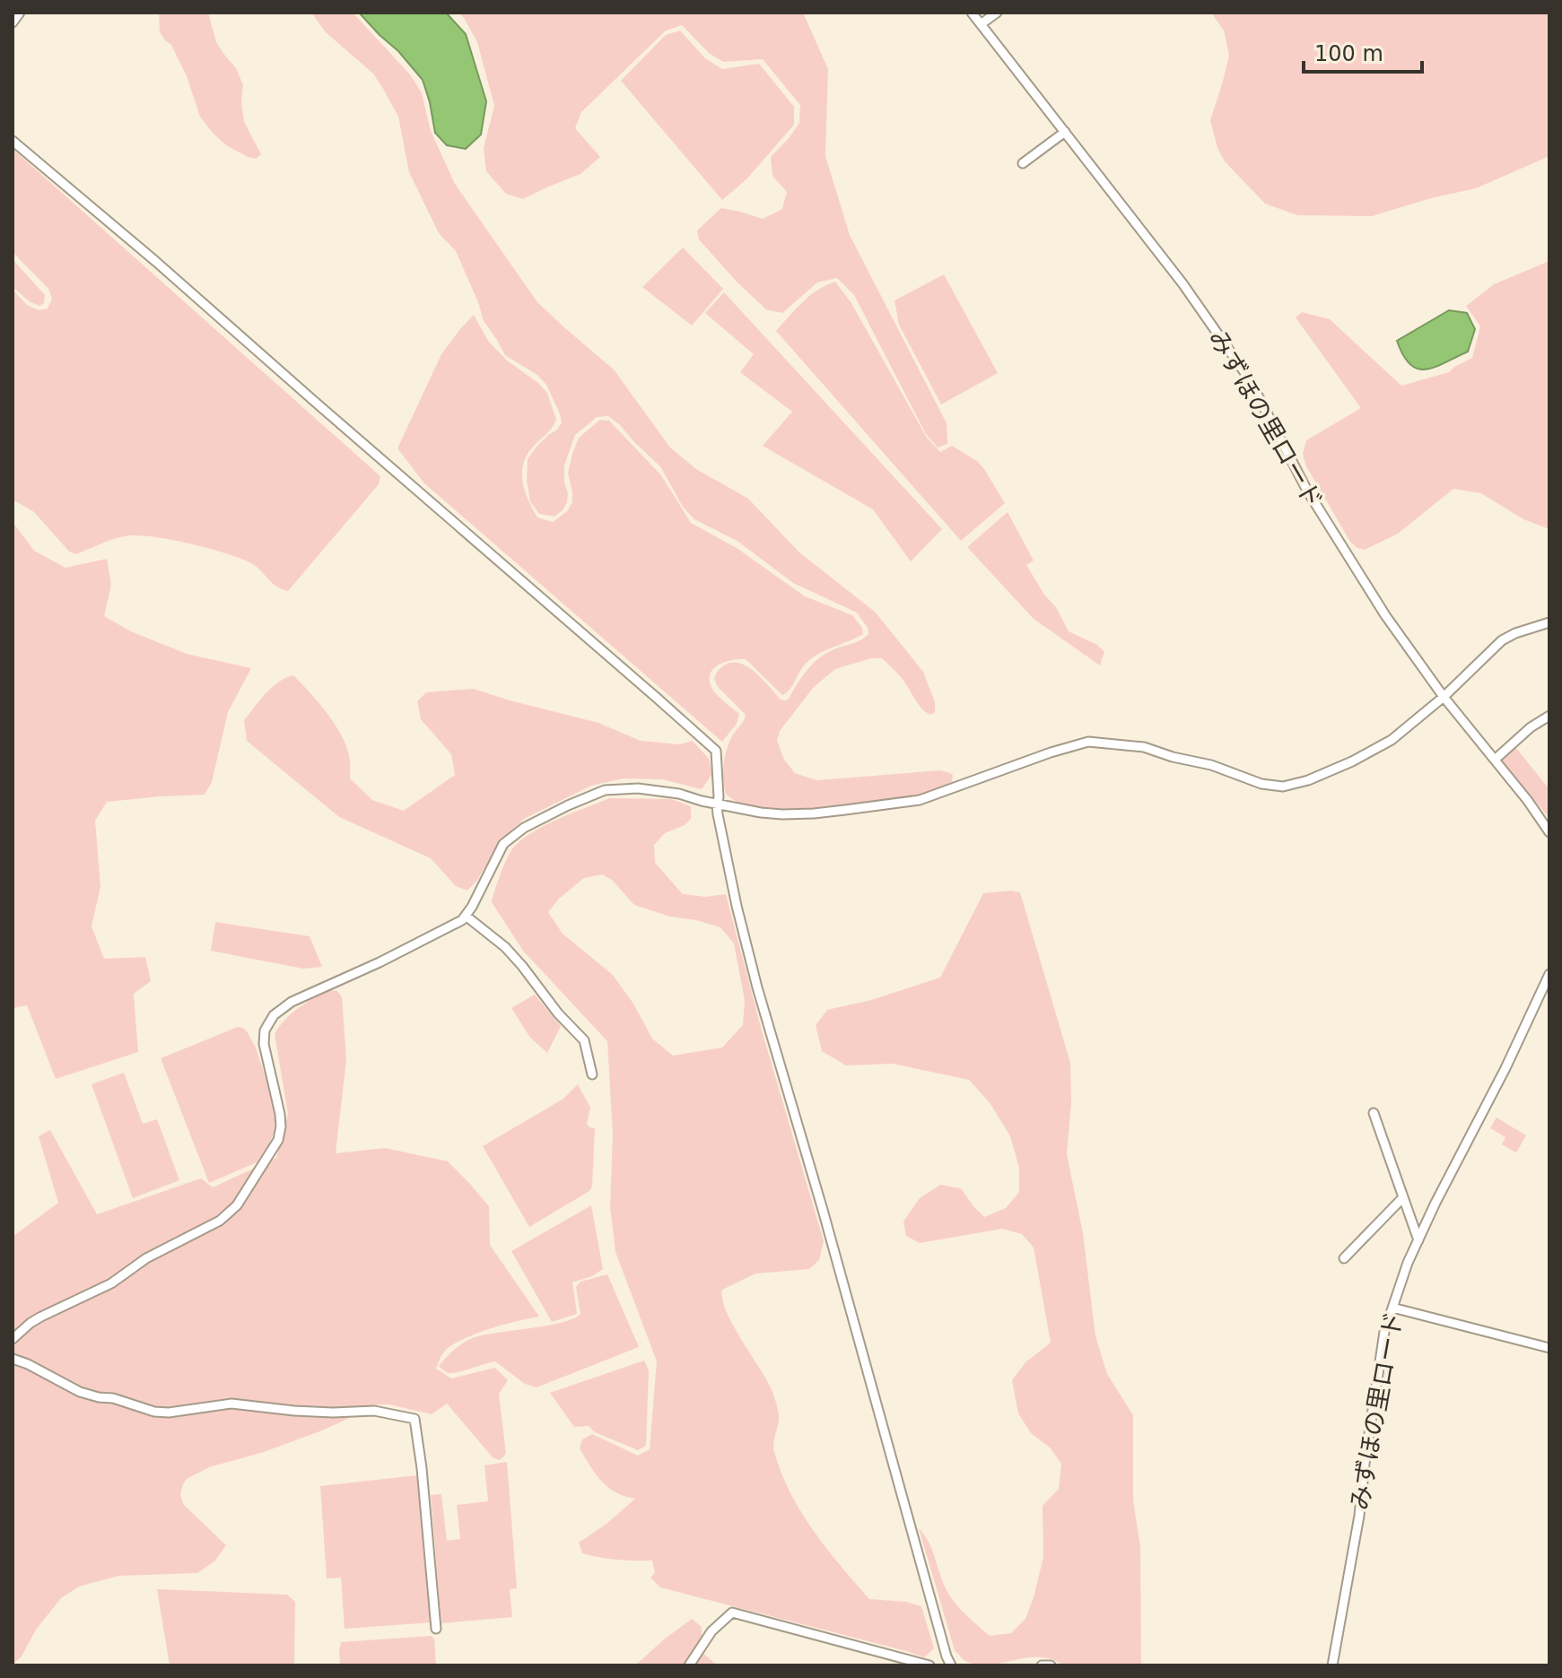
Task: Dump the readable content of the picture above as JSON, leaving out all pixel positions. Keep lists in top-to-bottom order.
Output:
{
  "streets": {
    "street": ["みずほの里ロード"]
  },
  "scale_bar": "100 m"
}
